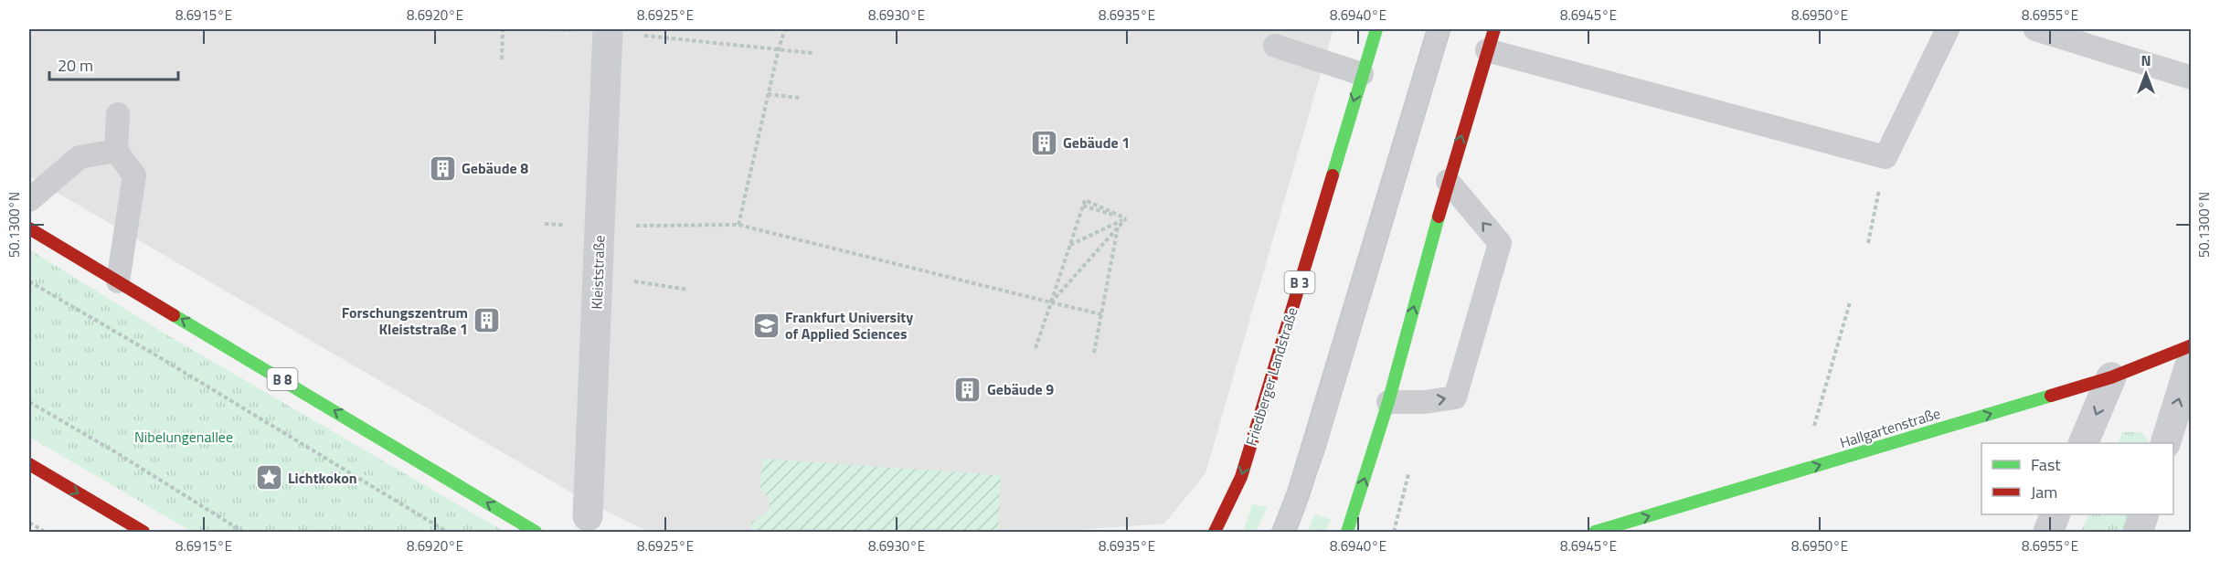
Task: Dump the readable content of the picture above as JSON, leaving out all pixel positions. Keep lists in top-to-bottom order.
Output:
{
  "streets": {
    "main road": [
      "B 3",
      "Friedberger Landstraße",
      "B 8",
      "Hallgartenstraße"
    ],
    "street": ["Kleiststraße"]
  },
  "one_way": ["Friedberger Landstraße", "Hallgartenstraße"],
  "parks": ["Nibelungenallee"],
  "places": {
    "building": [
      "Gebäude 1",
      "Gebäude 8",
      "Forschungszentrum Kleiststraße 1",
      "Gebäude 9"
    ],
    "school or university": ["Frankfurt University of Applied Sciences"],
    "place": ["Lichtkokon"]
  },
  "legend": ["Fast", "Jam"],
  "scale_bar": "20 m",
  "north": "top",
  "coordinates": [
    "8.6915°E",
    "8.6920°E",
    "8.6925°E",
    "8.6930°E",
    "8.6935°E",
    "8.6940°E",
    "8.6945°E",
    "8.6950°E",
    "8.6955°E",
    "50.1300°N"
  ]
}
